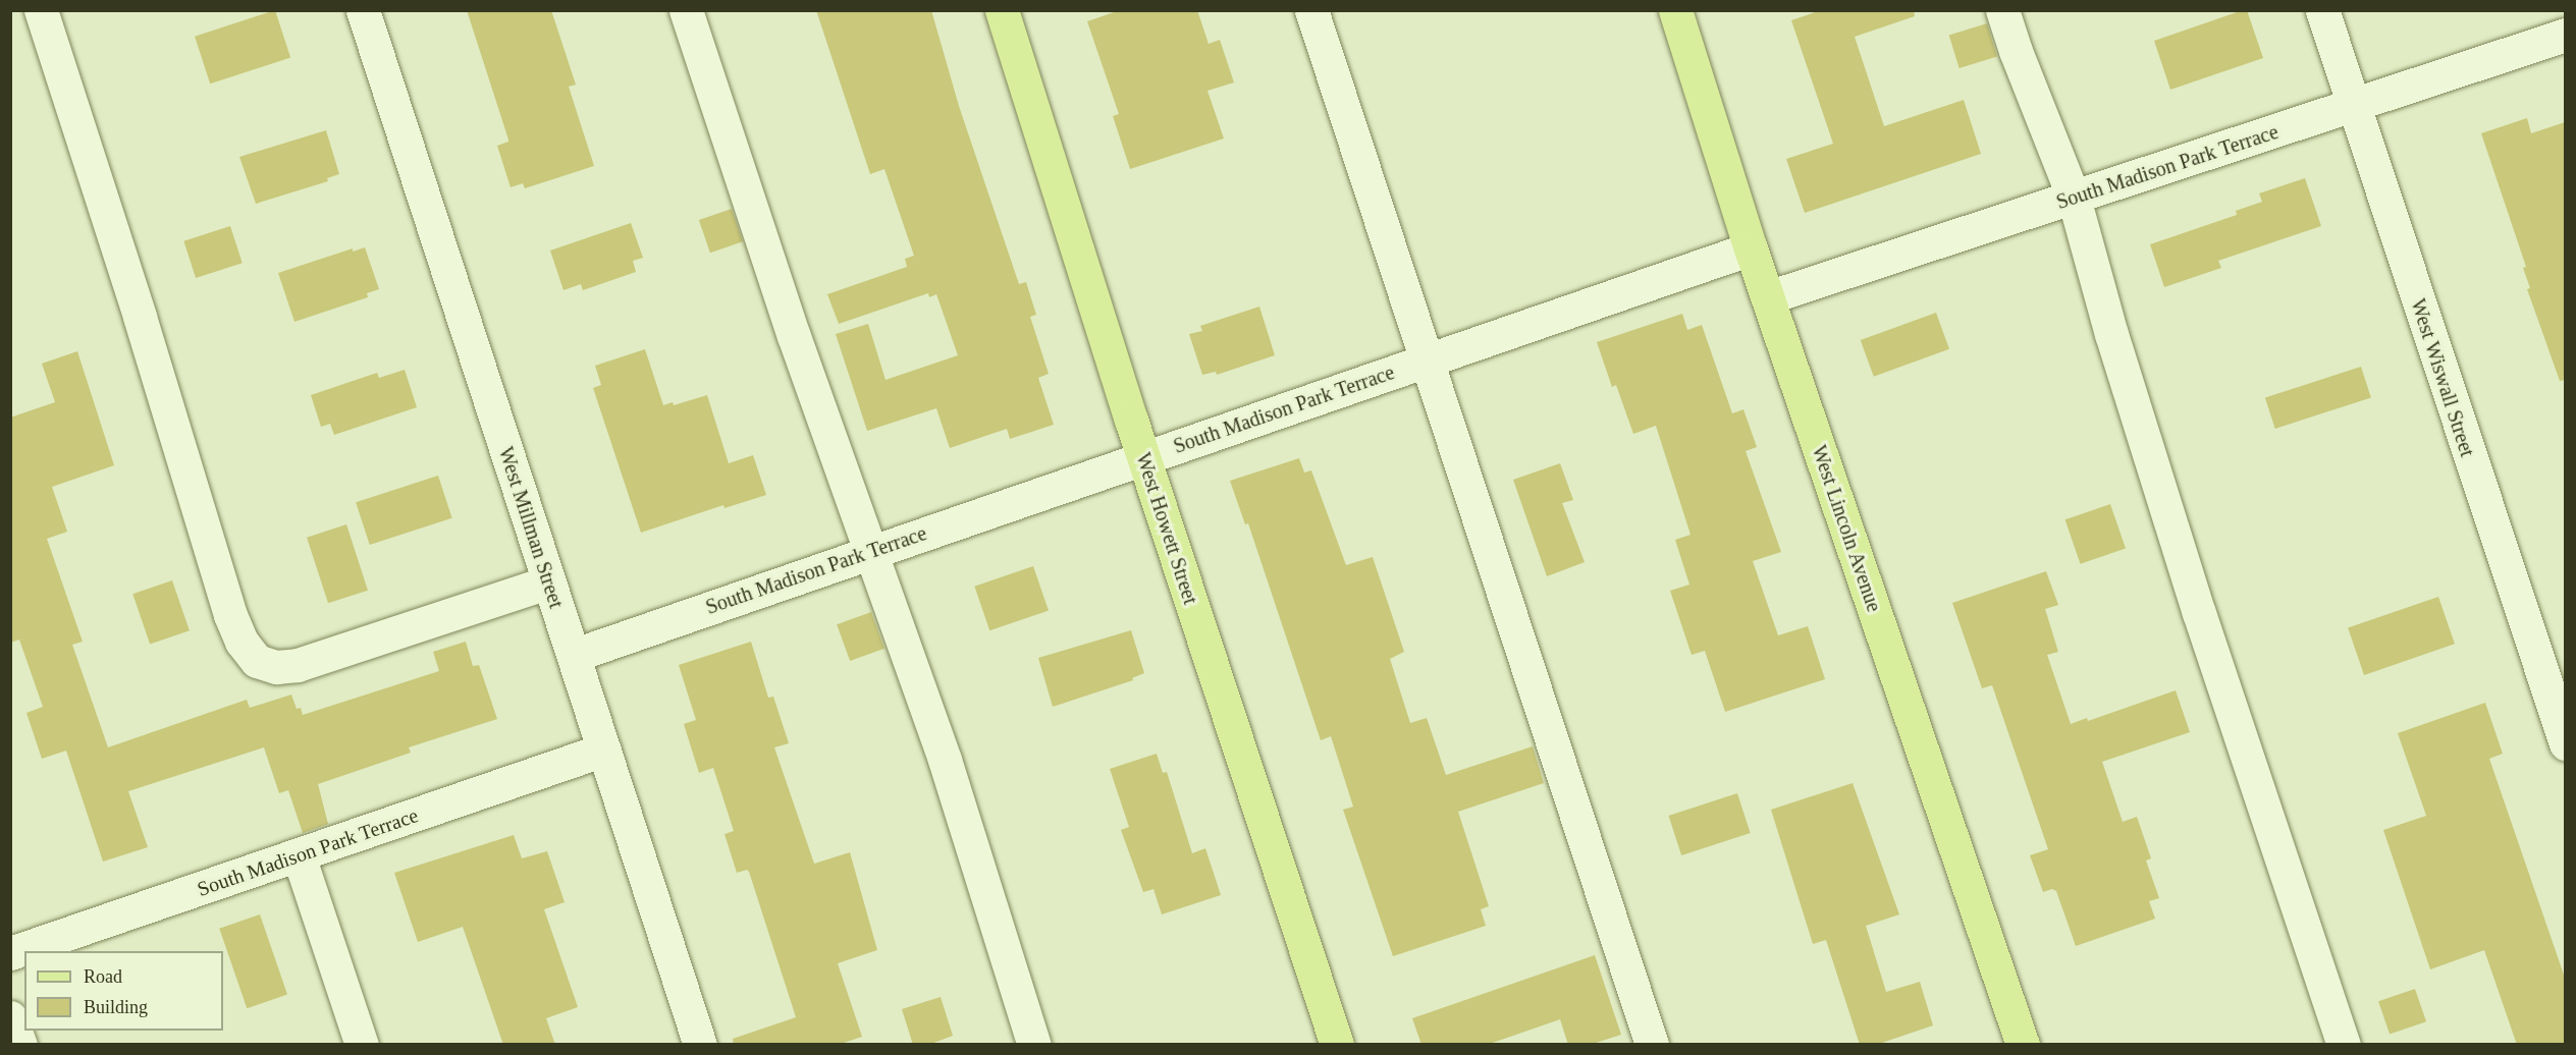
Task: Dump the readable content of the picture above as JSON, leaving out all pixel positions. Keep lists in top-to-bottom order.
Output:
{
  "streets": {
    "main road": ["West Howett Street", "West Lincoln Avenue"],
    "street": ["South Madison Park Terrace", "West Wiswall Street", "West Millman Street"]
  },
  "crossings": [
    ["South Madison Park Terrace", "West Wiswall Street"],
    ["South Madison Park Terrace", "West Millman Street"],
    ["South Madison Park Terrace", "West Howett Street"],
    ["South Madison Park Terrace", "West Lincoln Avenue"]
  ],
  "legend": ["Road", "Building"]
}
